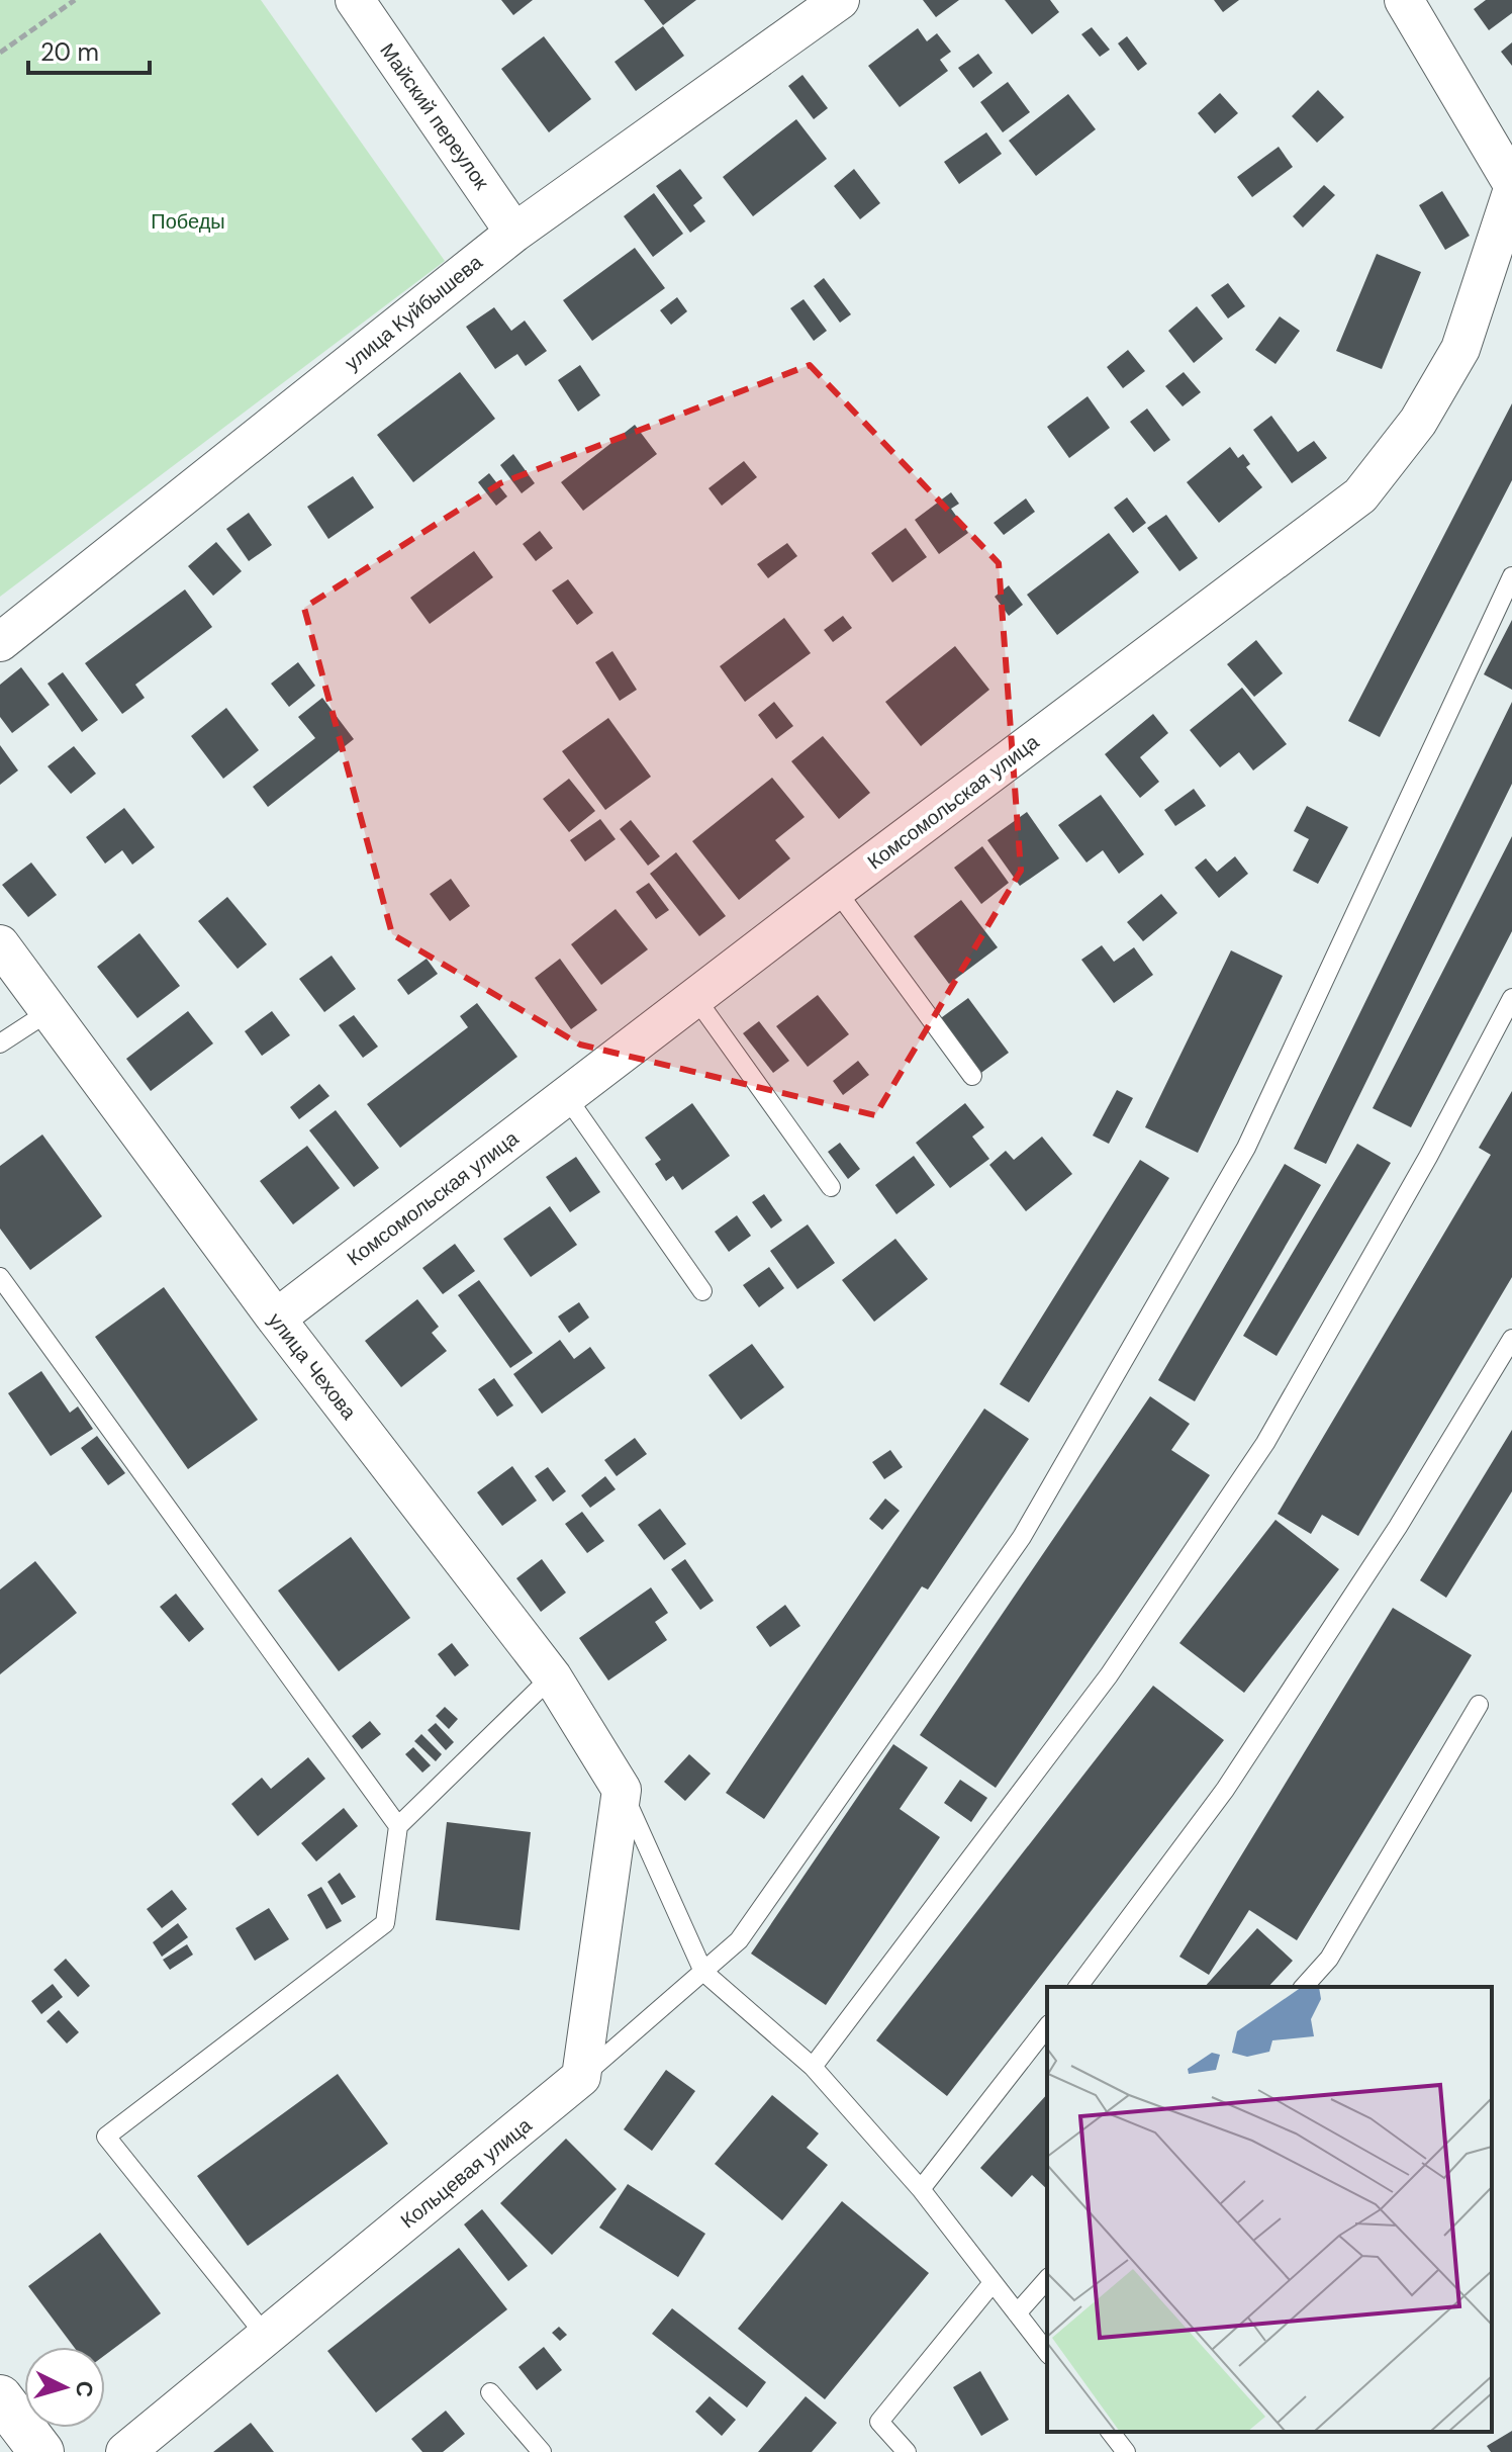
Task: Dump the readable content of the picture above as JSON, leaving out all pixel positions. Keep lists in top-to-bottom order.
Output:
{
  "streets": {
    "street": [
      "Майский переулок",
      "улица Куйбышева",
      "Комсомольская улица",
      "улица Чехова",
      "Кольцевая улица"
    ]
  },
  "crossings": [
    ["Майский переулок", "улица Куйбышева"],
    ["Комсомольская улица", "улица Чехова"]
  ],
  "parks": ["Победы"],
  "scale_bar": "20 m",
  "north": "right"
}
